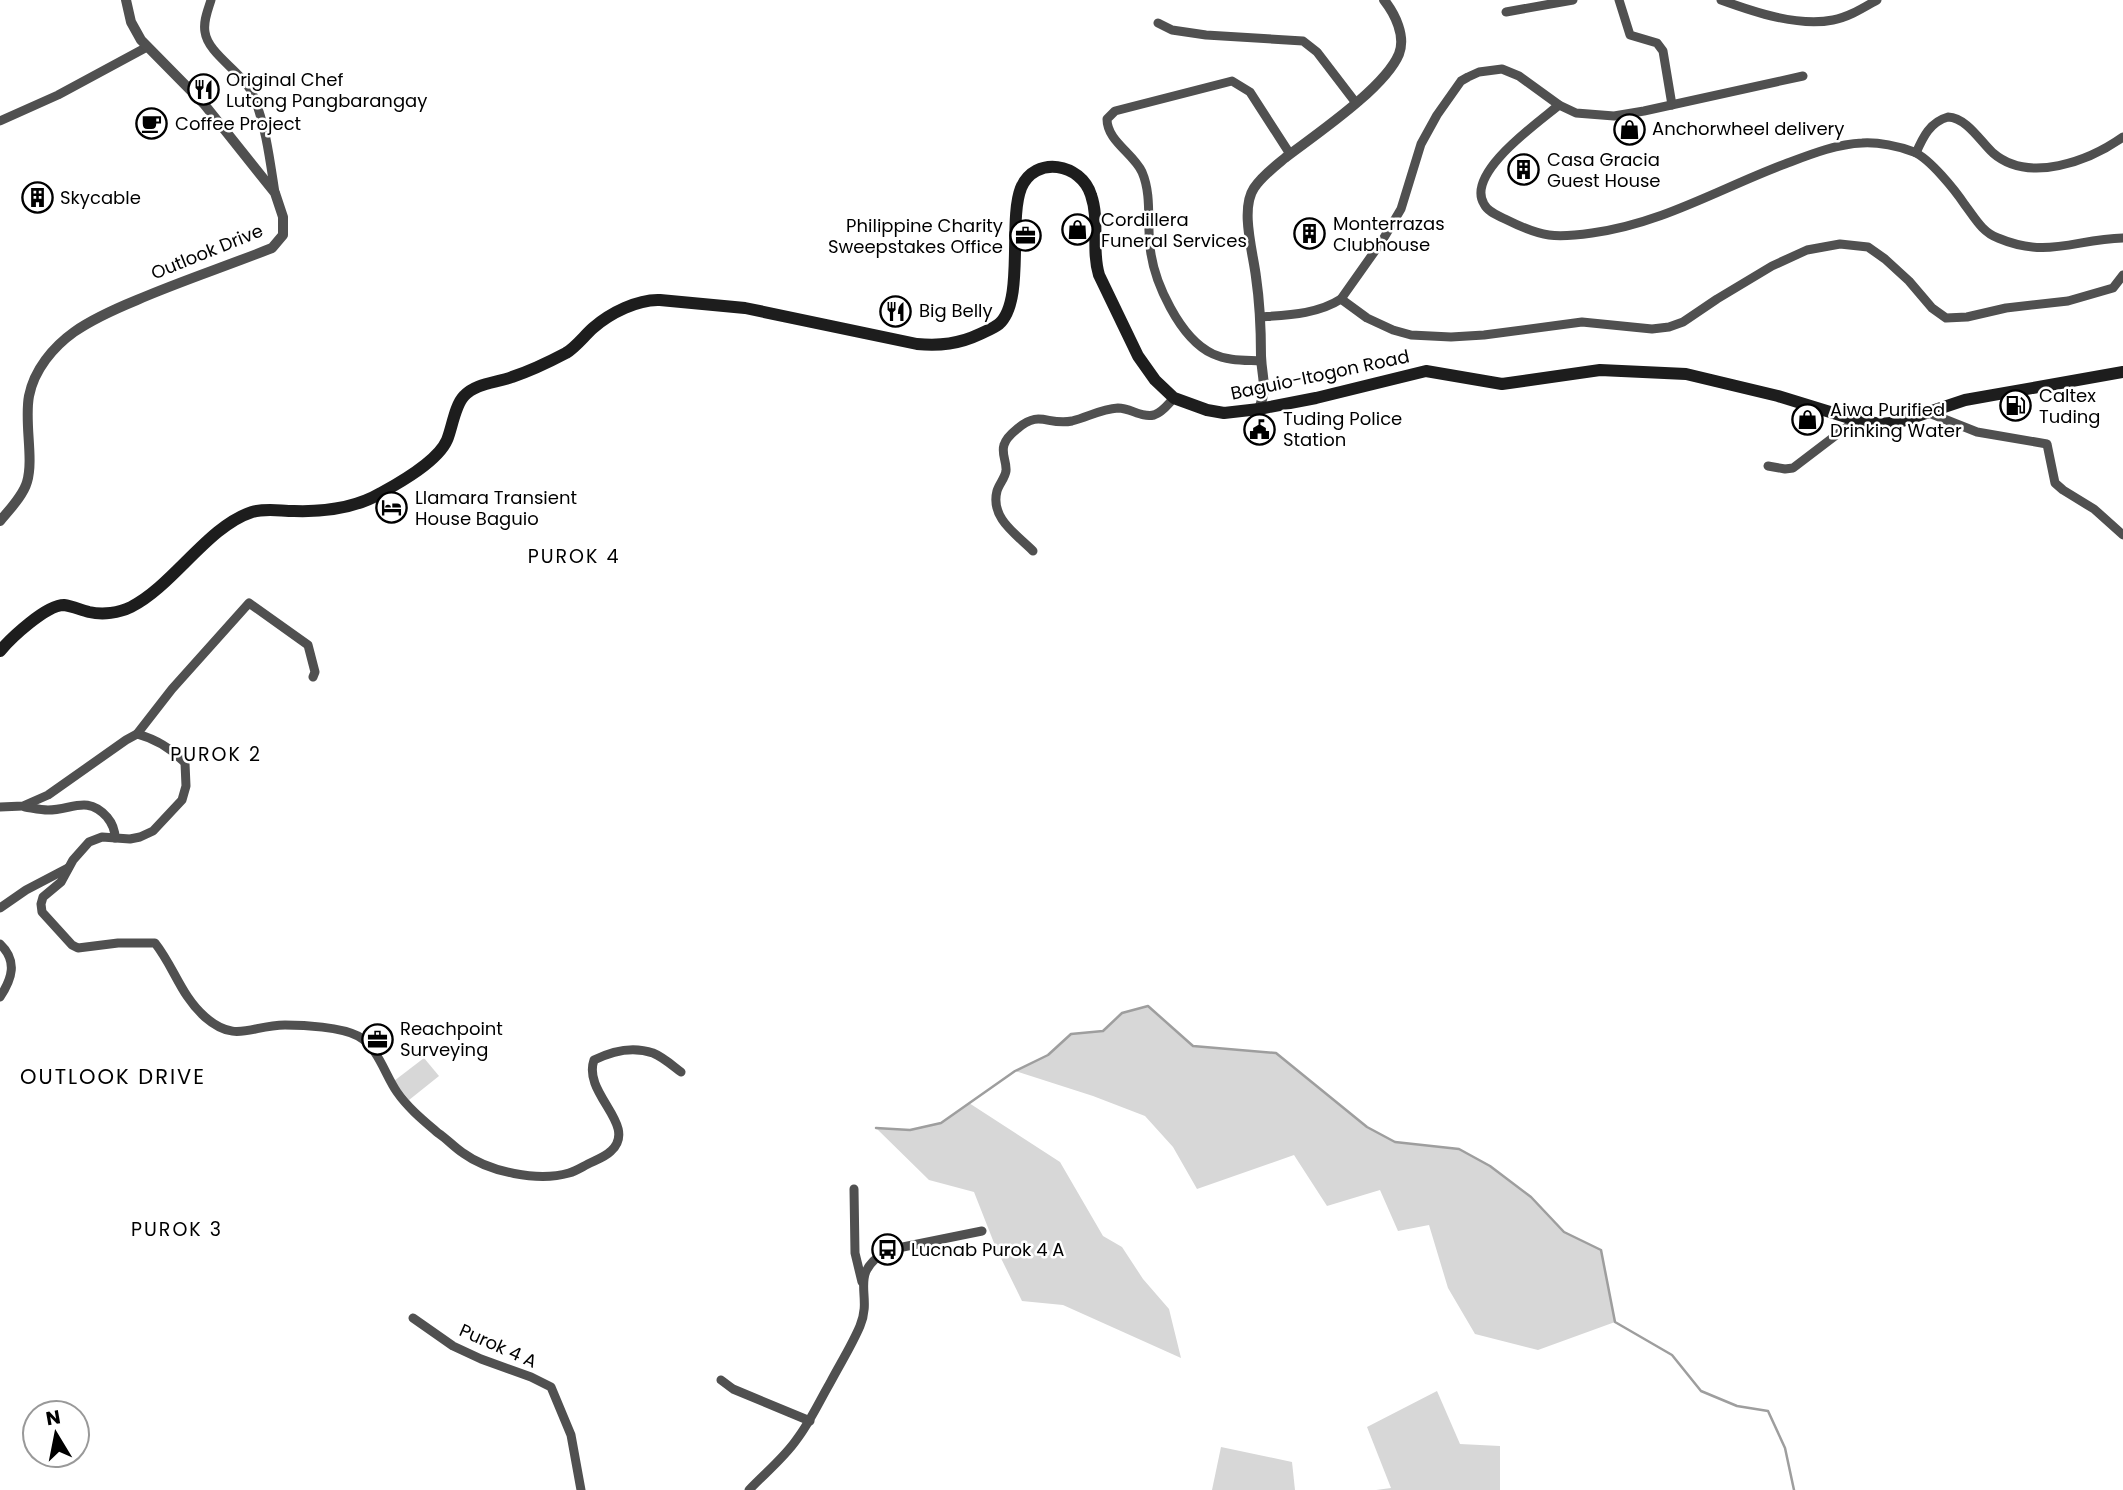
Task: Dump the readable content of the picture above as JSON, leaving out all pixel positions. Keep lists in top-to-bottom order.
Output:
{
  "streets": {
    "main road": ["Baguio-Itogon Road"],
    "street": ["Outlook Drive", "Purok 4 A"]
  },
  "districts": [
    "PUROK 4",
    "PUROK 2",
    "OUTLOOK DRIVE",
    "PUROK 3"
  ],
  "places": {
    "restaurant": ["Original Chef Lutong Pangbarangay", "Big Belly"],
    "cafe": ["Coffee Project"],
    "shop": ["Anchorwheel delivery", "Cordillera Funeral Services", "Aiwa Purified Drinking Water"],
    "building": ["Casa Gracia Guest House", "Skycable", "Monterrazas Clubhouse"],
    "office": ["Philippine Charity Sweepstakes Office", "Reachpoint Surveying"],
    "fuel station": ["Caltex Tuding"],
    "public building": ["Tuding Police Station"],
    "hotel": ["Llamara Transient House Baguio"],
    "bus stop": ["Lucnab Purok 4 A"]
  },
  "north": "top"
}
